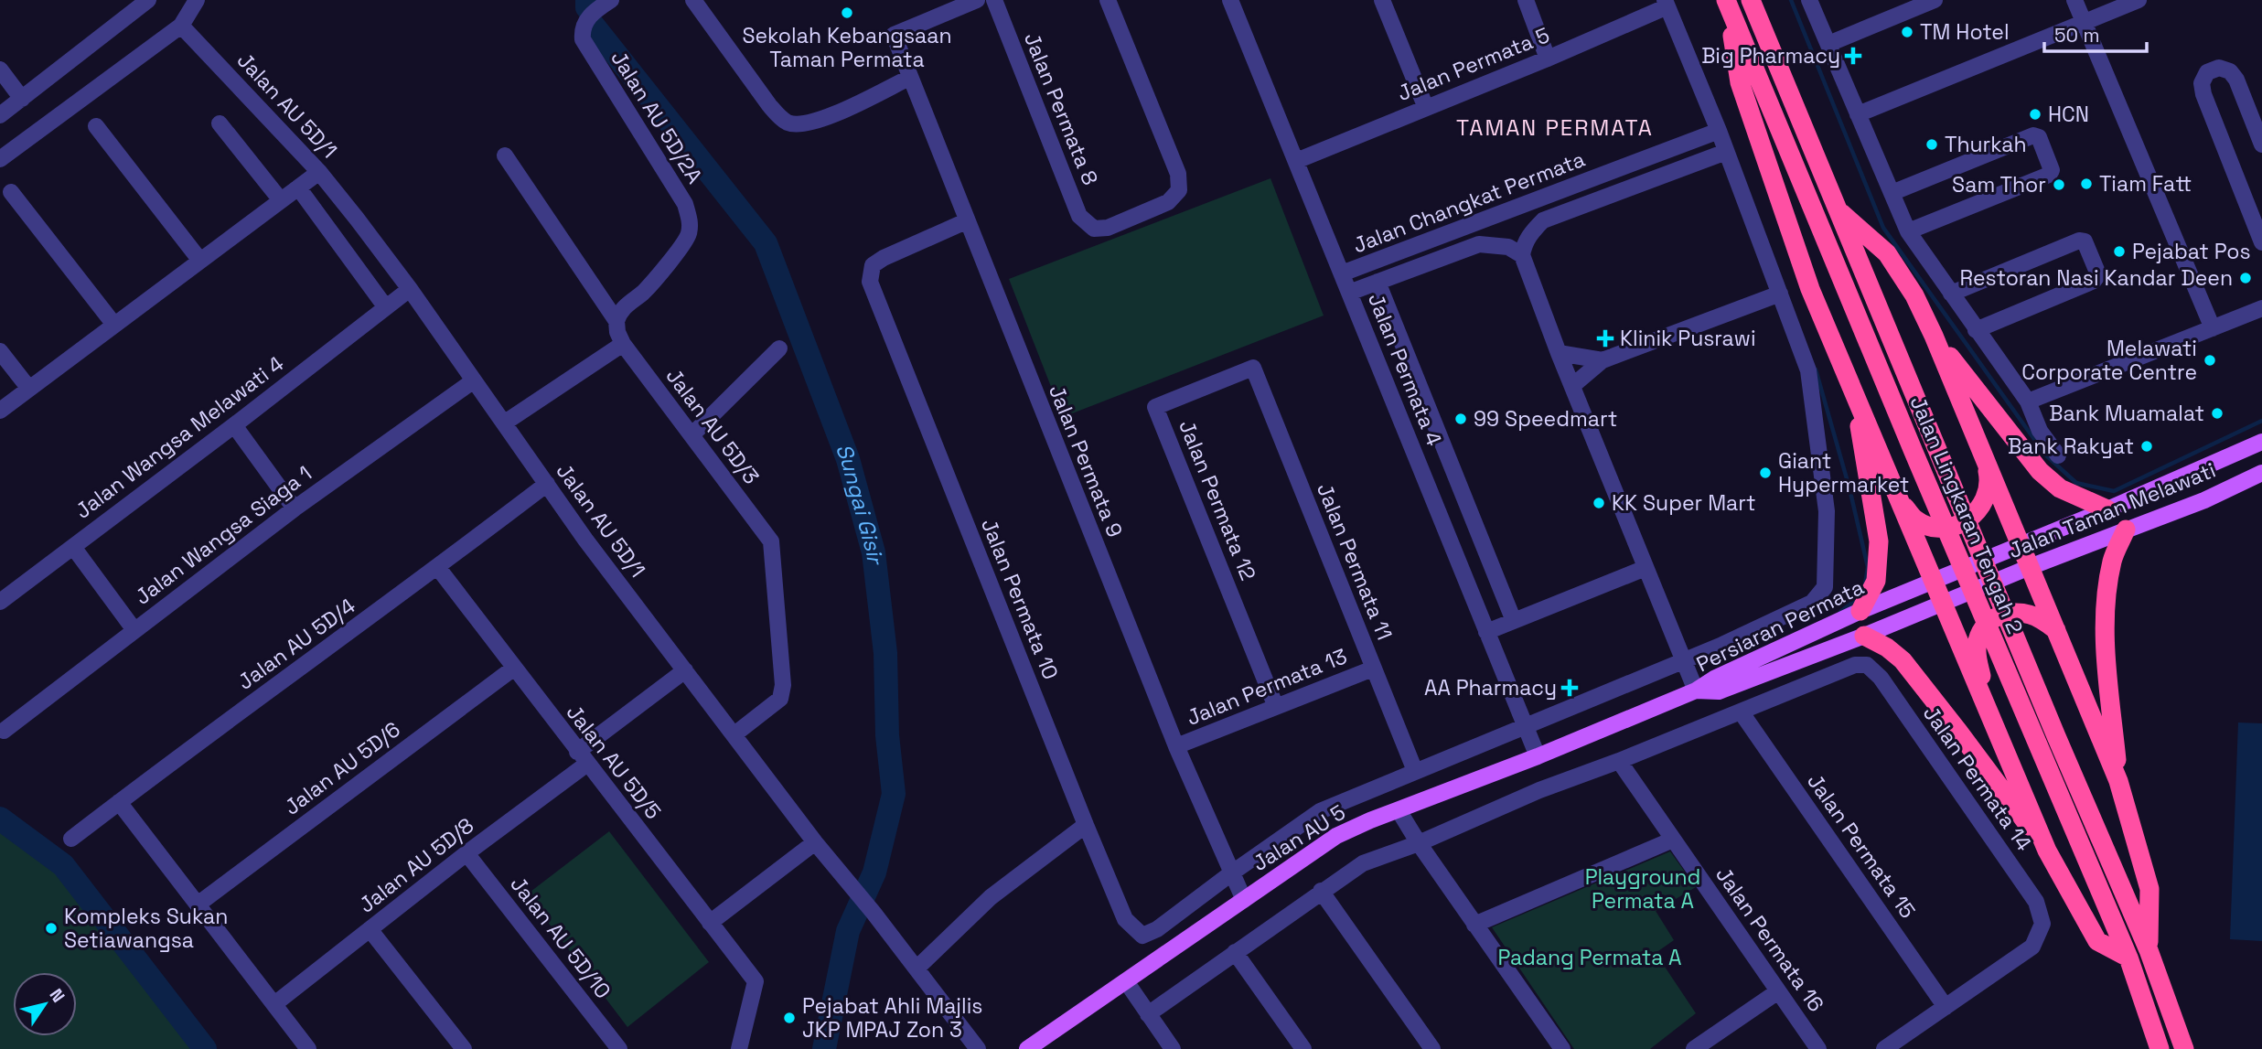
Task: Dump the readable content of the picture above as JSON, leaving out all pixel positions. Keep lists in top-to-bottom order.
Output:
{
  "streets": {
    "highway": ["Jalan Lingkaran Tengah 2"],
    "main road": ["Jalan Taman Melawati", "Persiaran Permata", "Jalan AU 5"],
    "street": [
      "Jalan Permata 5",
      "Jalan AU 5D/1",
      "Jalan Permata 8",
      "Jalan AU 5D/2A",
      "Jalan Changkat Permata",
      "Jalan Permata 4",
      "Jalan AU 5D/3",
      "Jalan Wangsa Melawati 4",
      "Jalan Permata 9",
      "Jalan Permata 12",
      "Jalan Wangsa Siaga 1",
      "Jalan Permata 11",
      "Jalan Permata 10",
      "Jalan AU 5D/4",
      "Jalan Permata 13",
      "Jalan AU 5D/5",
      "Jalan AU 5D/6",
      "Jalan Permata 14",
      "Jalan Permata 15",
      "Jalan AU 5D/8",
      "Jalan AU 5D/10",
      "Jalan Permata 16"
    ]
  },
  "crossings": [
    ["Jalan Permata 5", "Jalan Permata 4"],
    ["Jalan Permata 5", "Persiaran Permata"],
    ["Jalan AU 5D/1", "Jalan AU 5D/3"],
    ["Jalan AU 5D/1", "Jalan Wangsa Melawati 4"],
    ["Jalan AU 5D/1", "Jalan Wangsa Siaga 1"],
    ["Jalan AU 5D/1", "Jalan AU 5D/4"],
    ["Jalan AU 5D/1", "Jalan AU 5D/8"],
    ["Jalan AU 5D/2A", "Jalan AU 5D/3"],
    ["Jalan Changkat Permata", "Jalan Permata 4"],
    ["Jalan Changkat Permata", "Persiaran Permata"],
    ["Jalan Permata 4", "Persiaran Permata"],
    ["Jalan Permata 4", "Jalan AU 5"],
    ["Jalan Permata 9", "Jalan Permata 10"],
    ["Jalan Permata 9", "Persiaran Permata"],
    ["Jalan Permata 9", "Jalan Permata 13"],
    ["Jalan Permata 9", "Jalan AU 5"],
    ["Jalan Permata 12", "Jalan Permata 11"],
    ["Jalan Permata 12", "Jalan Permata 13"],
    ["Jalan Taman Melawati", "Persiaran Permata"],
    ["Jalan Permata 11", "Persiaran Permata"],
    ["Jalan Permata 11", "Jalan Permata 13"],
    ["Jalan Permata 10", "Persiaran Permata"],
    ["Persiaran Permata", "Jalan AU 5"],
    ["Jalan AU 5D/4", "Jalan AU 5D/5"],
    ["Jalan AU 5D/5", "Jalan AU 5D/6"],
    ["Jalan AU 5D/5", "Jalan AU 5D/8"],
    ["Jalan Permata 14", "Jalan Permata 15"],
    ["Jalan AU 5D/8", "Jalan AU 5D/10"]
  ],
  "districts": ["TAMAN PERMATA"],
  "water": ["Sungai Gisir"],
  "parks": ["Playground Permata A", "Padang Permata A"],
  "places": {
    "other": [
      "Sekolah Kebangsaan Taman Permata",
      "TM Hotel",
      "HCN",
      "Thurkah",
      "Tiam Fatt",
      "Sam Thor",
      "Pejabat Pos",
      "Restoran Nasi Kandar Deen",
      "Melawati Corporate Centre",
      "Bank Muamalat",
      "99 Speedmart",
      "Bank Rakyat",
      "Giant Hypermarket",
      "KK Super Mart",
      "Kompleks Sukan Setiawangsa",
      "Pejabat Ahli Majlis JKP MPAJ Zon 3"
    ],
    "health": ["Big Pharmacy", "Klinik Pusrawi", "AA Pharmacy"]
  },
  "scale_bar": "50 m",
  "north": "top right"
}
